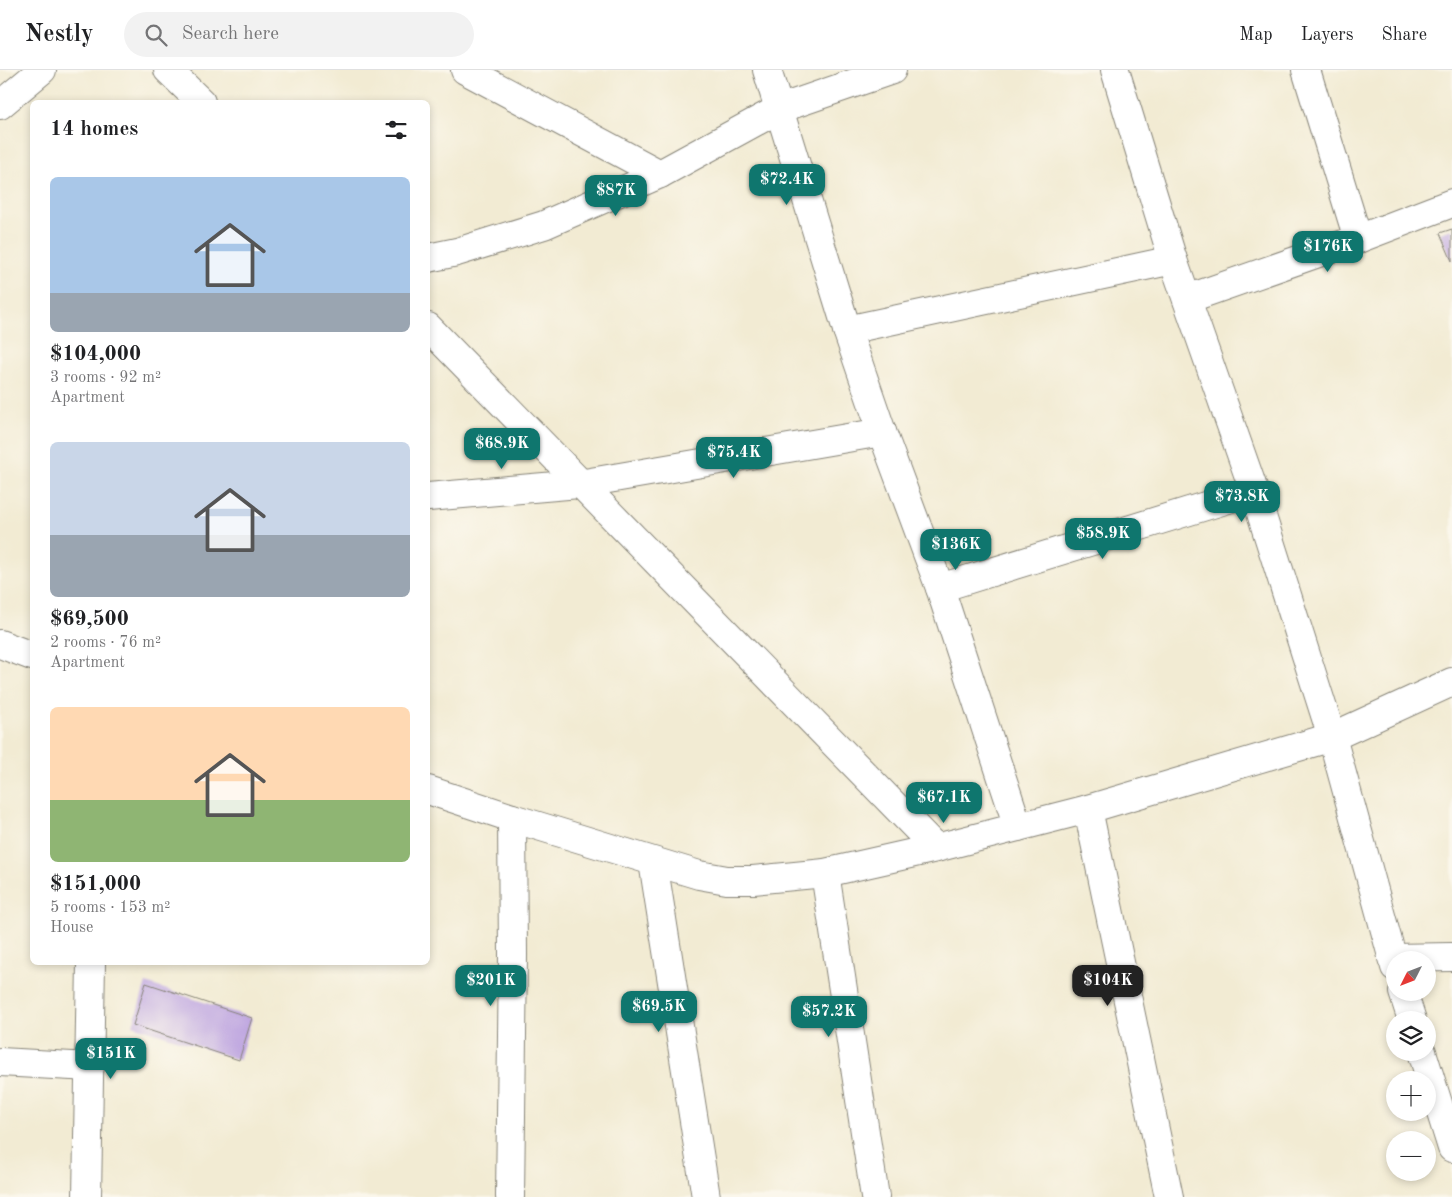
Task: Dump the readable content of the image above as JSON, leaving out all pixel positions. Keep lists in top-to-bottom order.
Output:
{
  "north": "bottom left",
  "page": {
    "header": "Nestly",
    "search": "Search here",
    "nav": ["Map", "Layers", "Share"],
    "heading": "14 homes",
    "list": [
      {
        "name": "$104,000",
        "note": "3 rooms · 92 m² · Apartment"
      },
      {
        "name": "$69,500",
        "note": "2 rooms · 76 m² · Apartment"
      },
      {
        "name": "$151,000",
        "note": "5 rooms · 153 m² · House"
      }
    ],
    "price": [
      "$72.4K",
      "$87K",
      "$176K",
      "$68.9K",
      "$75.4K",
      "$73.8K",
      "$58.9K",
      "$136K",
      "$67.1K",
      "$201K",
      "$104K",
      "$69.5K",
      "$57.2K",
      "$151K"
    ],
    "map_buttons": ["+", "−"]
  }
}
